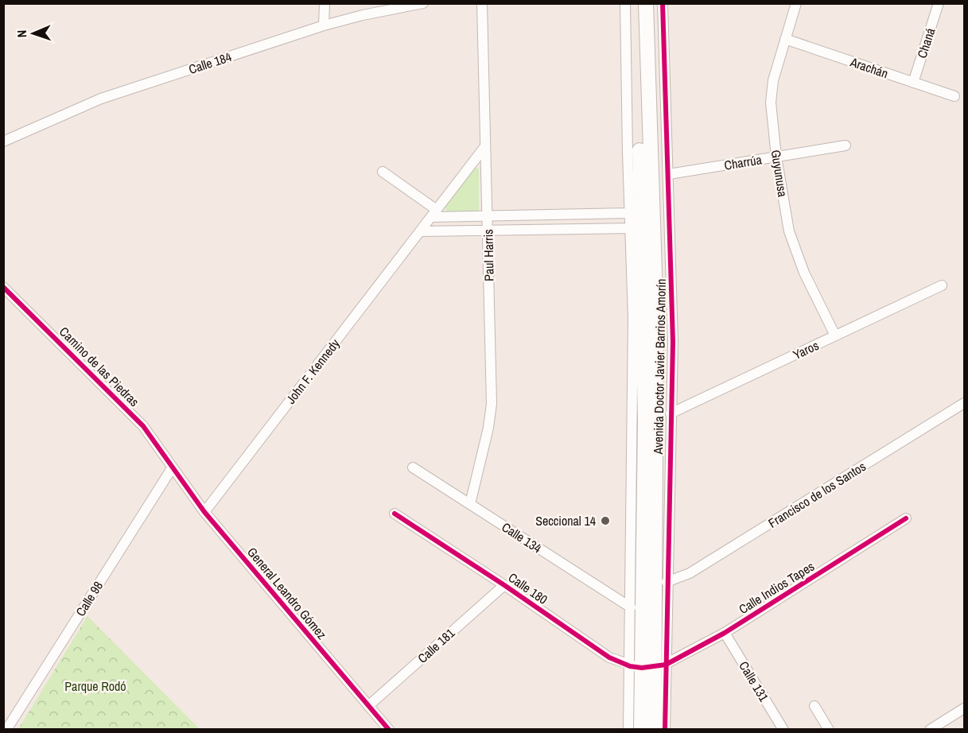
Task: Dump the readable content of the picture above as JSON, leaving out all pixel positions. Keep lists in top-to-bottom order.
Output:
{
  "streets": {
    "highway": ["Avenida Doctor Javier Barrios Amorín"],
    "street": [
      "Chaná",
      "Calle 184",
      "Arachán",
      "Charrúa",
      "Guyunusa",
      "Paul Harris",
      "Yaros",
      "Camino de las Piedras",
      "John F. Kennedy",
      "Francisco de los Santos",
      "Calle 134",
      "Calle Indios Tapes",
      "Calle 180",
      "General Leandro Gómez",
      "Calle 98",
      "Calle 181",
      "Calle 131"
    ]
  },
  "crossings": [
    ["Chaná", "Arachán"],
    ["Arachán", "Guyunusa"],
    ["Charrúa", "Guyunusa"],
    ["Charrúa", "Avenida Doctor Javier Barrios Amorín"],
    ["Guyunusa", "Yaros"],
    ["Paul Harris", "John F. Kennedy"],
    ["Paul Harris", "Calle 134"],
    ["Yaros", "Avenida Doctor Javier Barrios Amorín"],
    ["Camino de las Piedras", "General Leandro Gómez"],
    ["Camino de las Piedras", "Calle 98"],
    ["Avenida Doctor Javier Barrios Amorín", "Francisco de los Santos"],
    ["Avenida Doctor Javier Barrios Amorín", "Calle 134"],
    ["Avenida Doctor Javier Barrios Amorín", "Calle Indios Tapes"],
    ["Avenida Doctor Javier Barrios Amorín", "Calle 180"],
    ["John F. Kennedy", "General Leandro Gómez"],
    ["Calle Indios Tapes", "Calle 180"],
    ["Calle Indios Tapes", "Calle 131"],
    ["Calle 180", "Calle 181"],
    ["General Leandro Gómez", "Calle 98"],
    ["General Leandro Gómez", "Calle 181"]
  ],
  "parks": ["Parque Rodó"],
  "places": ["Seccional 14"],
  "north": "left"
}
